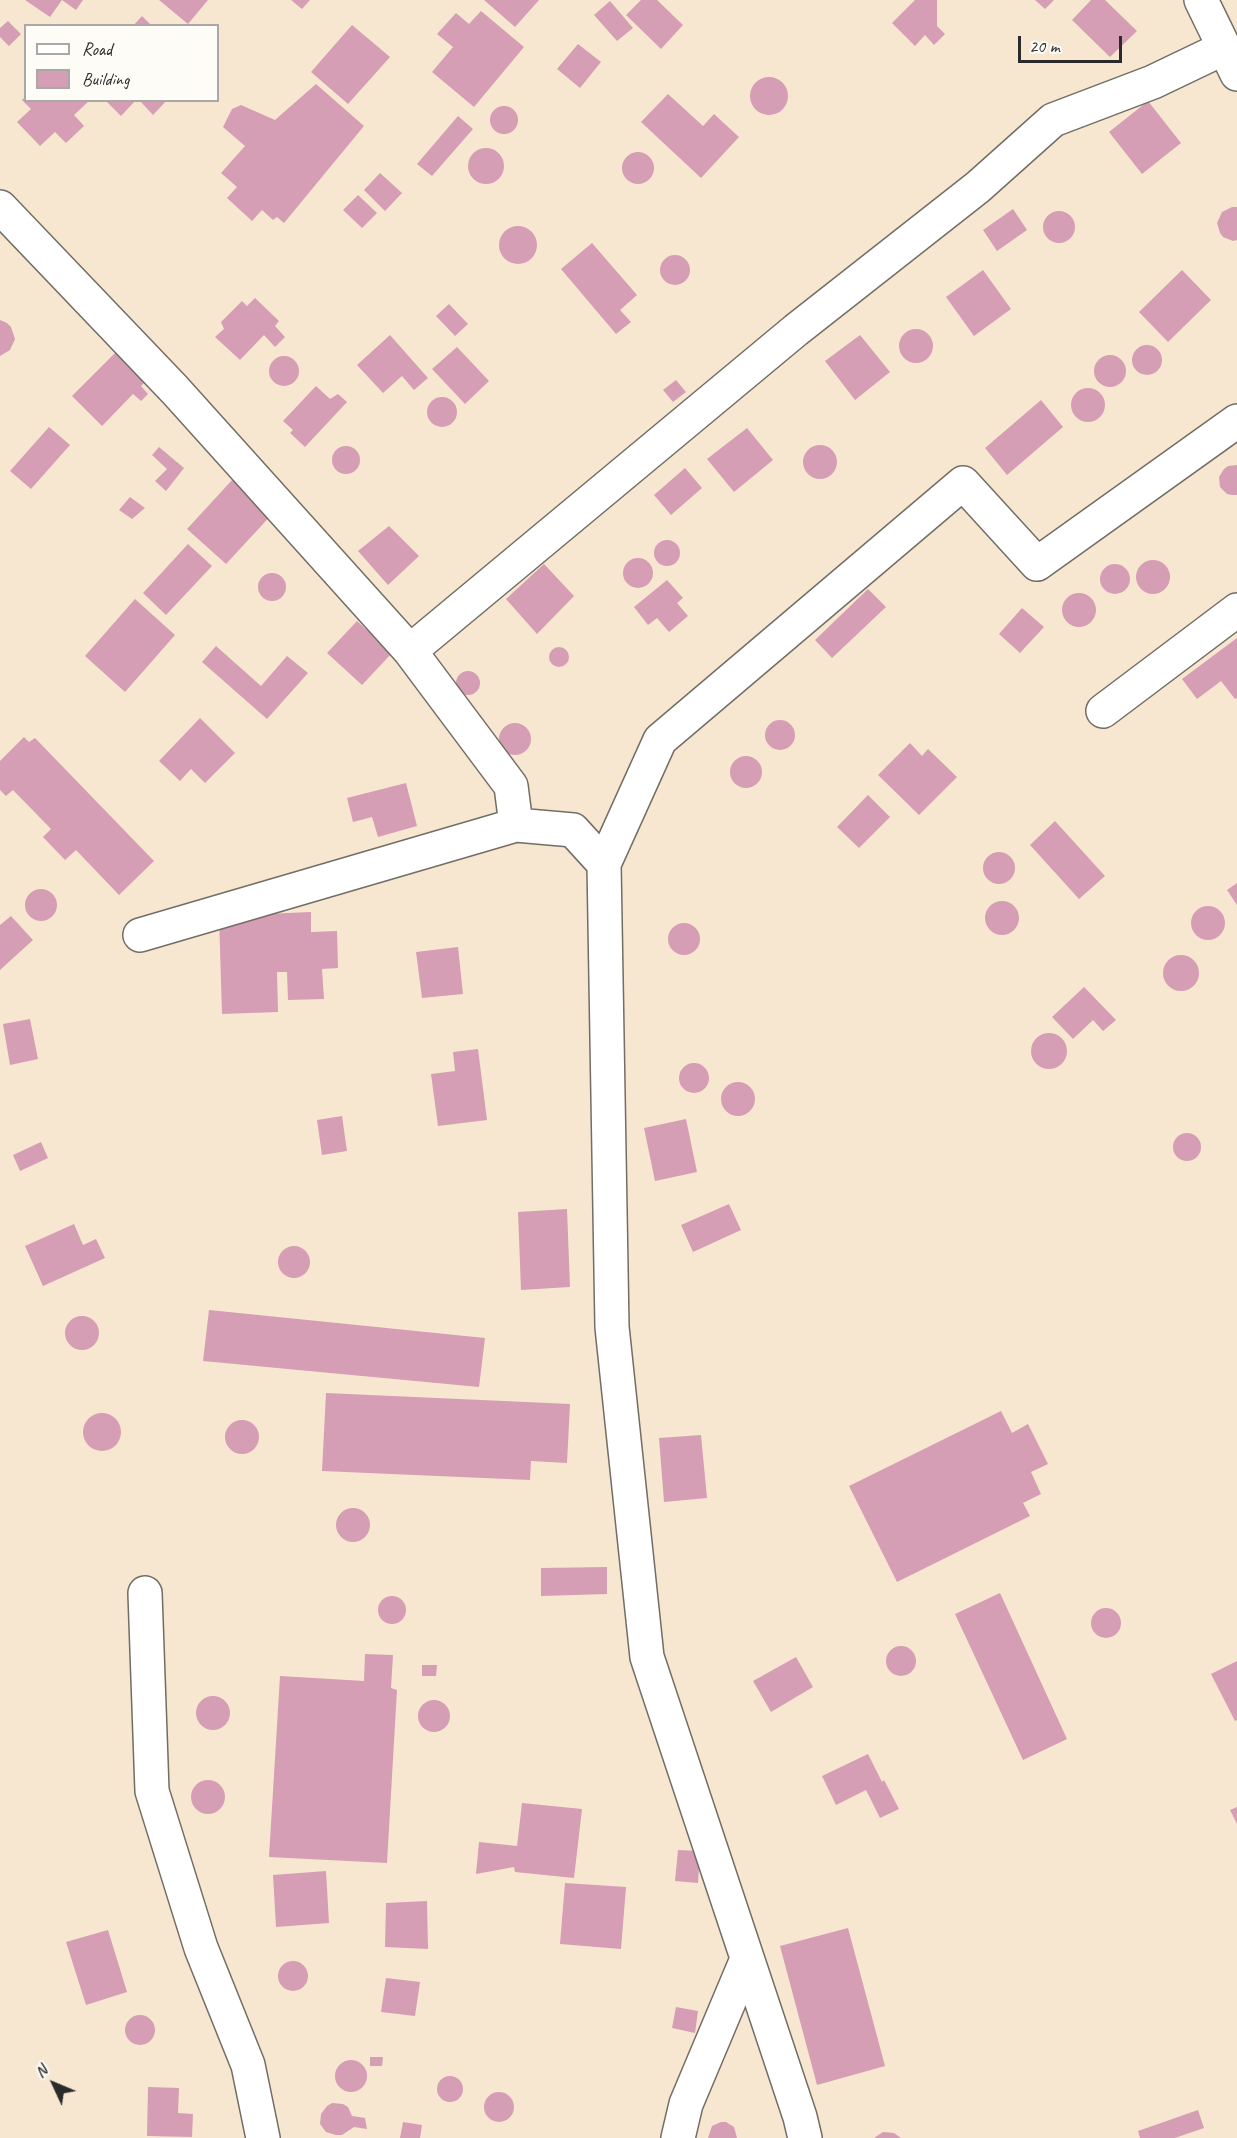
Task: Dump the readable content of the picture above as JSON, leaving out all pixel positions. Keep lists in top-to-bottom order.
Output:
{
  "legend": ["Road", "Building"],
  "scale_bar": "20 m",
  "north": "top left"
}
